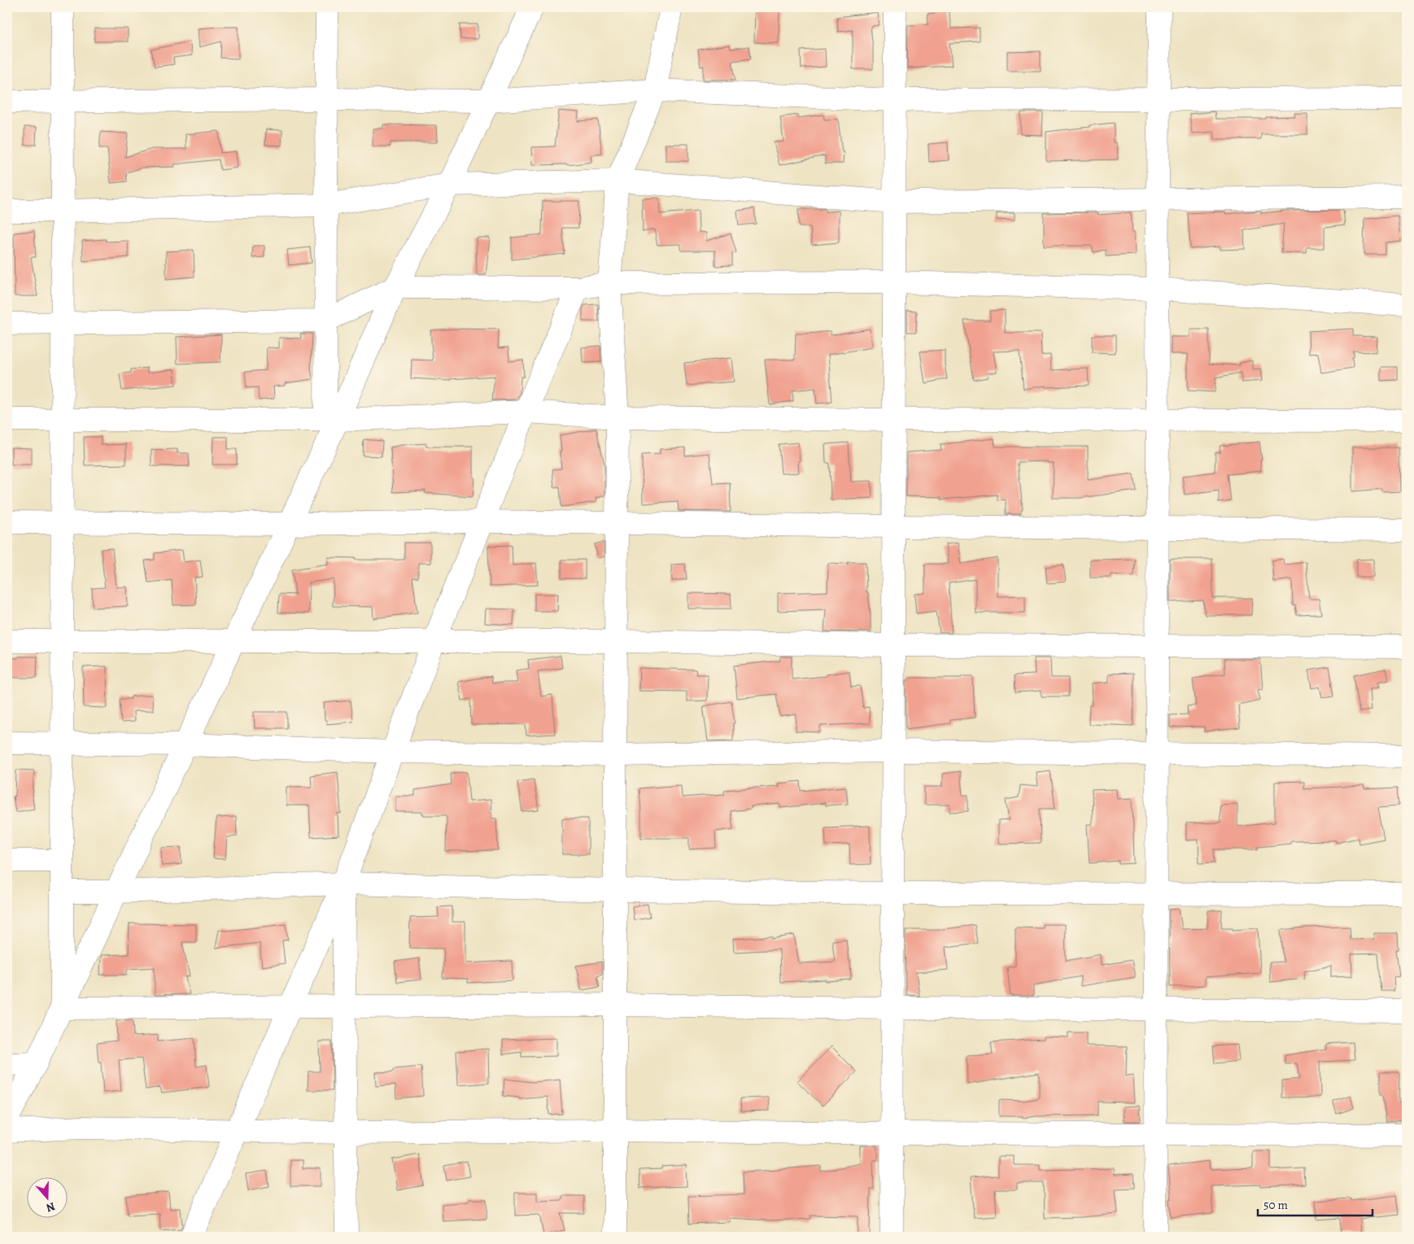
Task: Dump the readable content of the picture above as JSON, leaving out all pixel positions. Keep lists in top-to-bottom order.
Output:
{
  "scale_bar": "50 m",
  "north": "bottom"
}
